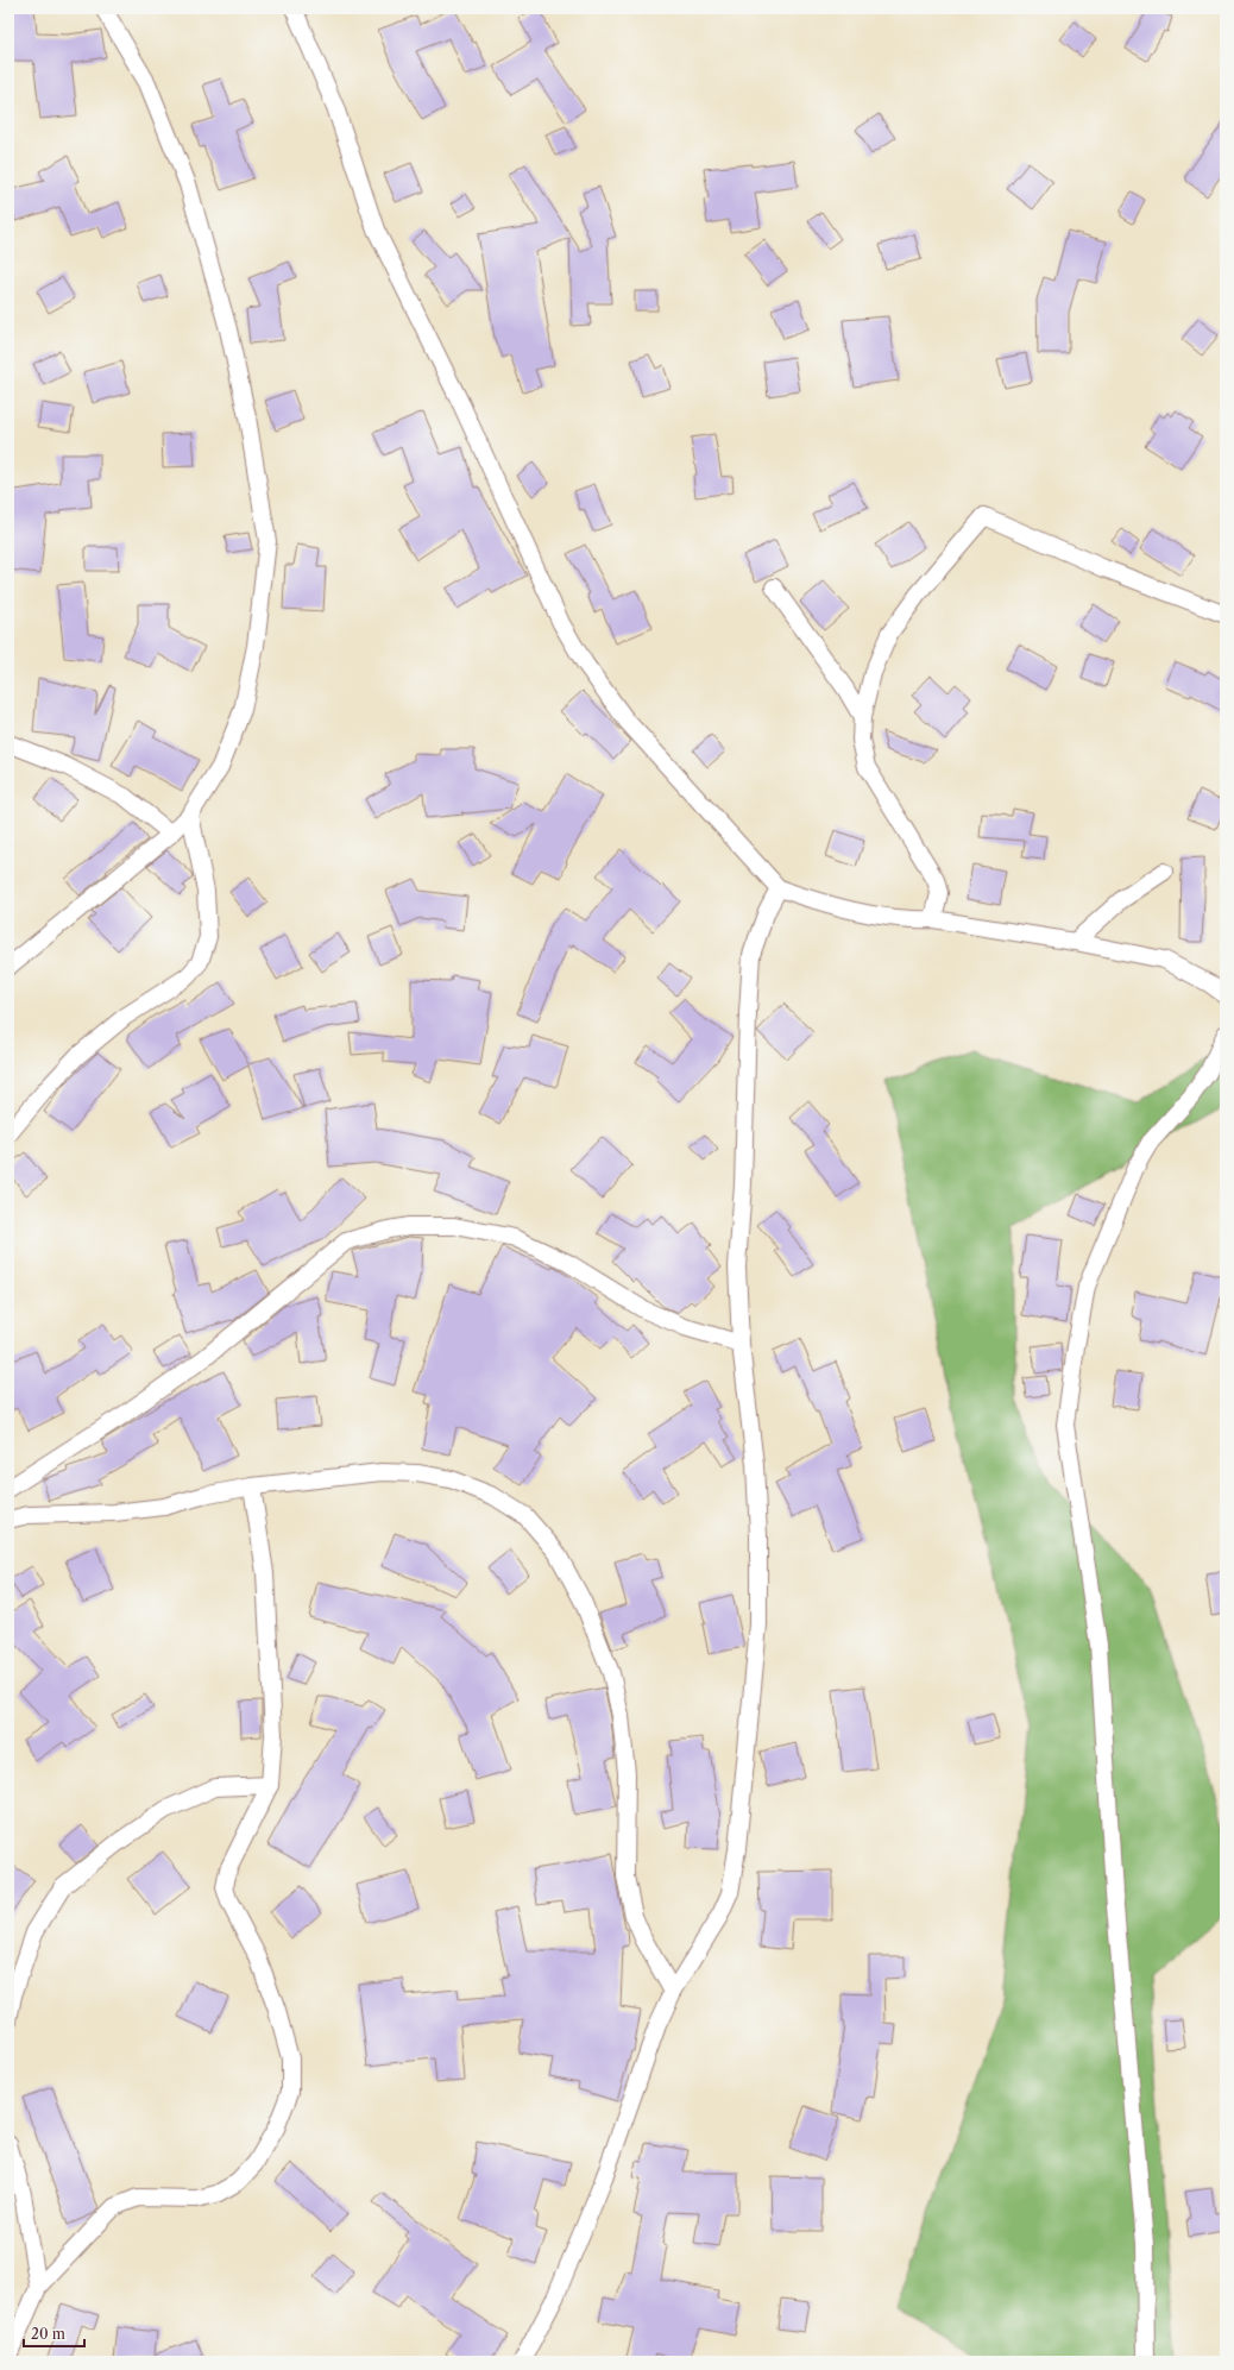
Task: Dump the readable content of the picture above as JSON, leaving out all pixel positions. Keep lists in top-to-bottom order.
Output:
{
  "scale_bar": "20 m"
}
